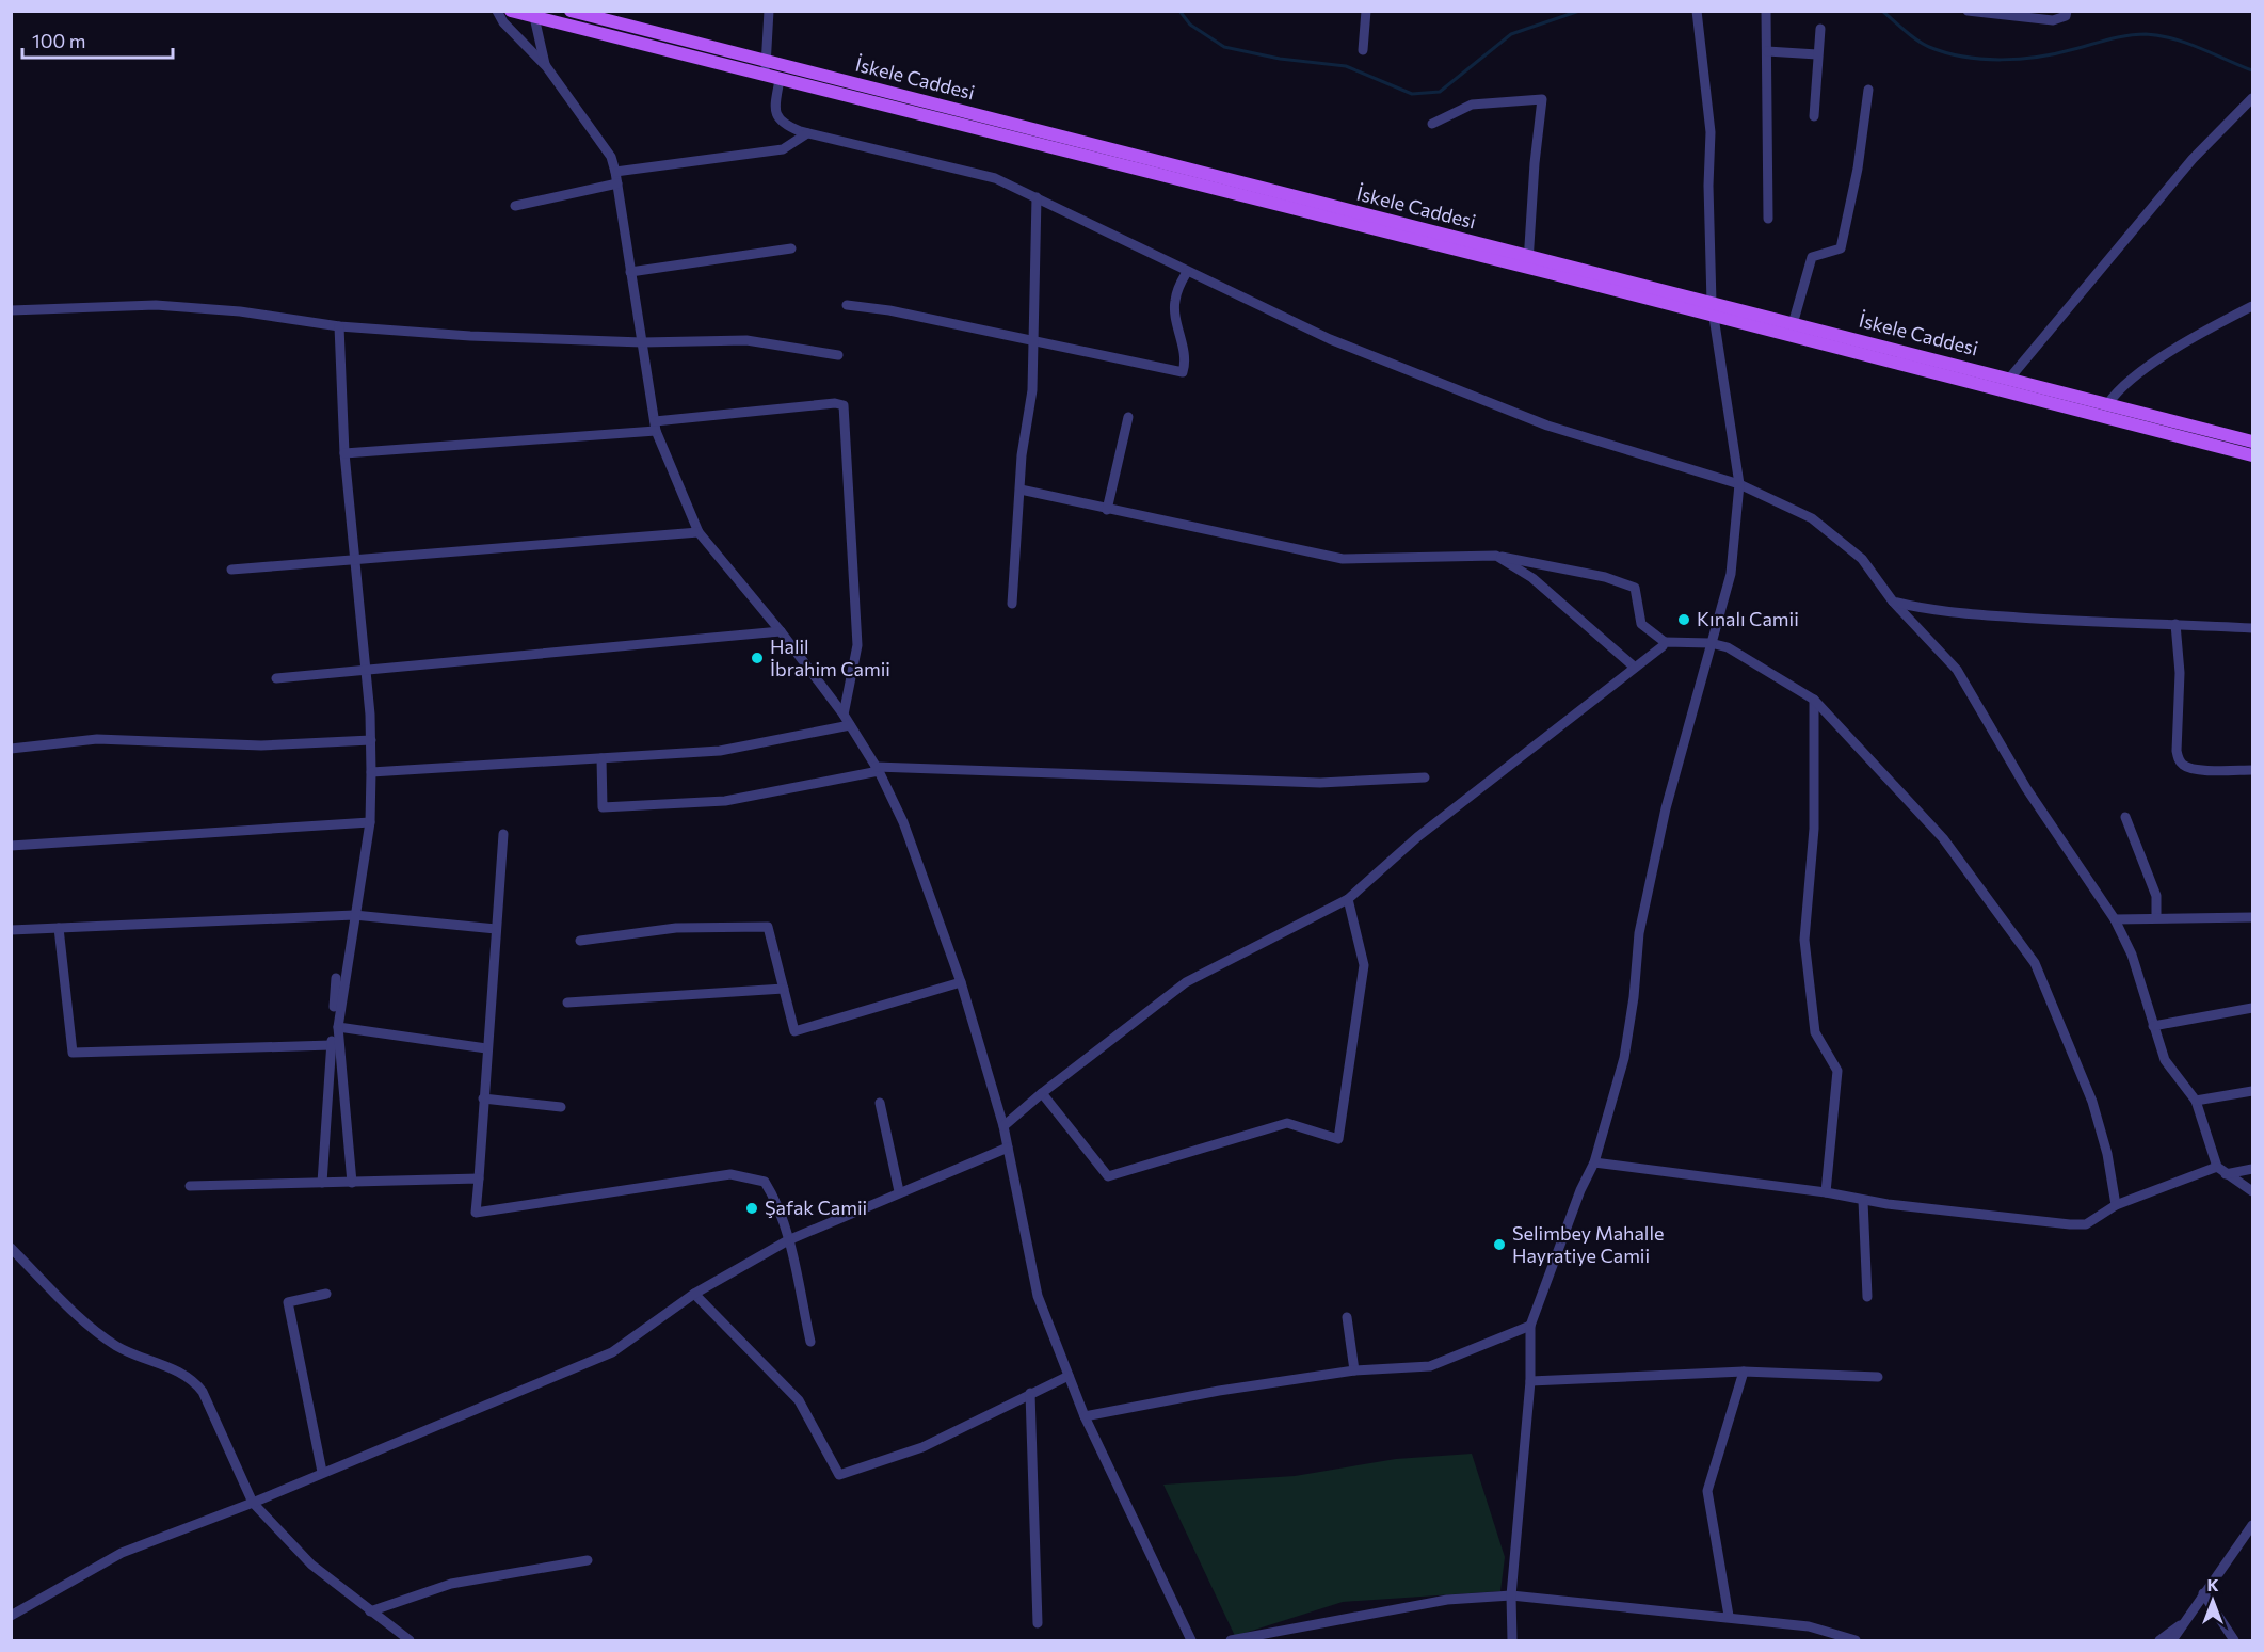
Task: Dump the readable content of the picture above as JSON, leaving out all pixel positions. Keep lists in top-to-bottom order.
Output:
{
  "streets": {
    "main road": ["İskele Caddesi"]
  },
  "places": [
    "Kınalı Camii",
    "Halil İbrahim Camii",
    "Şafak Camii",
    "Selimbey Mahalle Hayratiye Camii"
  ],
  "scale_bar": "100 m",
  "north": "top"
}
